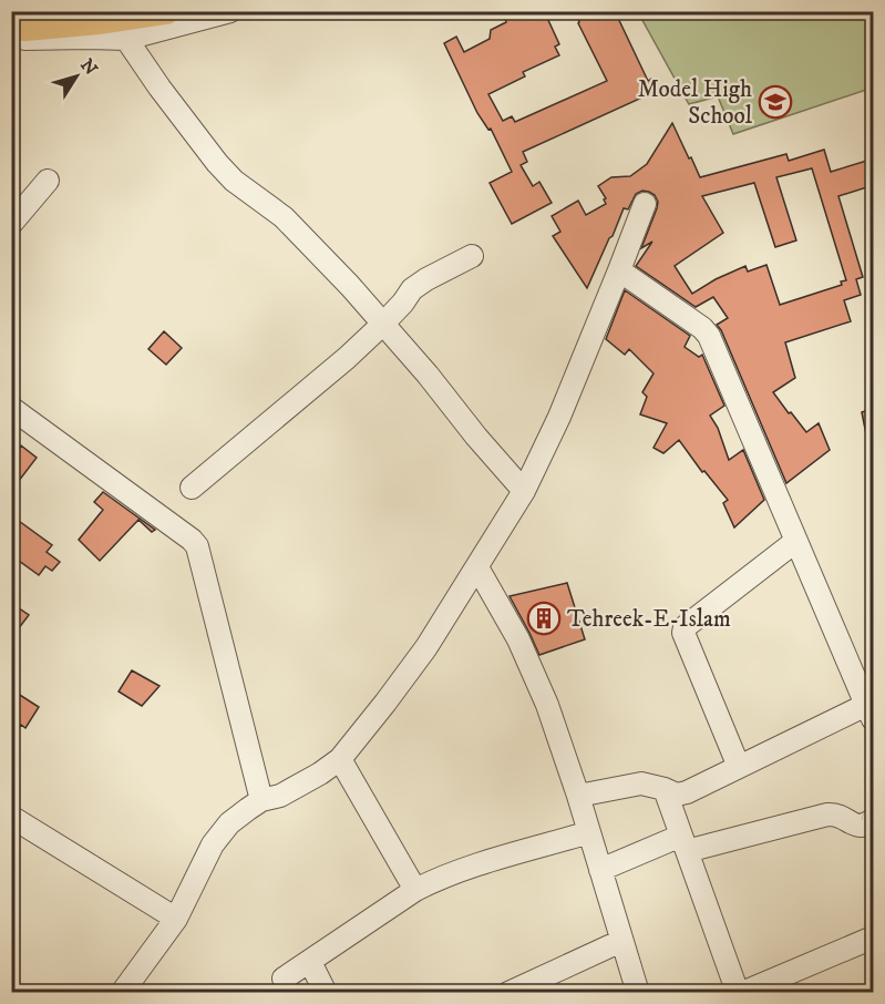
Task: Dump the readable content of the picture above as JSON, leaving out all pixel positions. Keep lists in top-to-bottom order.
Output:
{
  "places": {
    "school or university": ["Model High School"],
    "building": ["Tehreek-E-Islam"]
  },
  "north": "top right"
}
